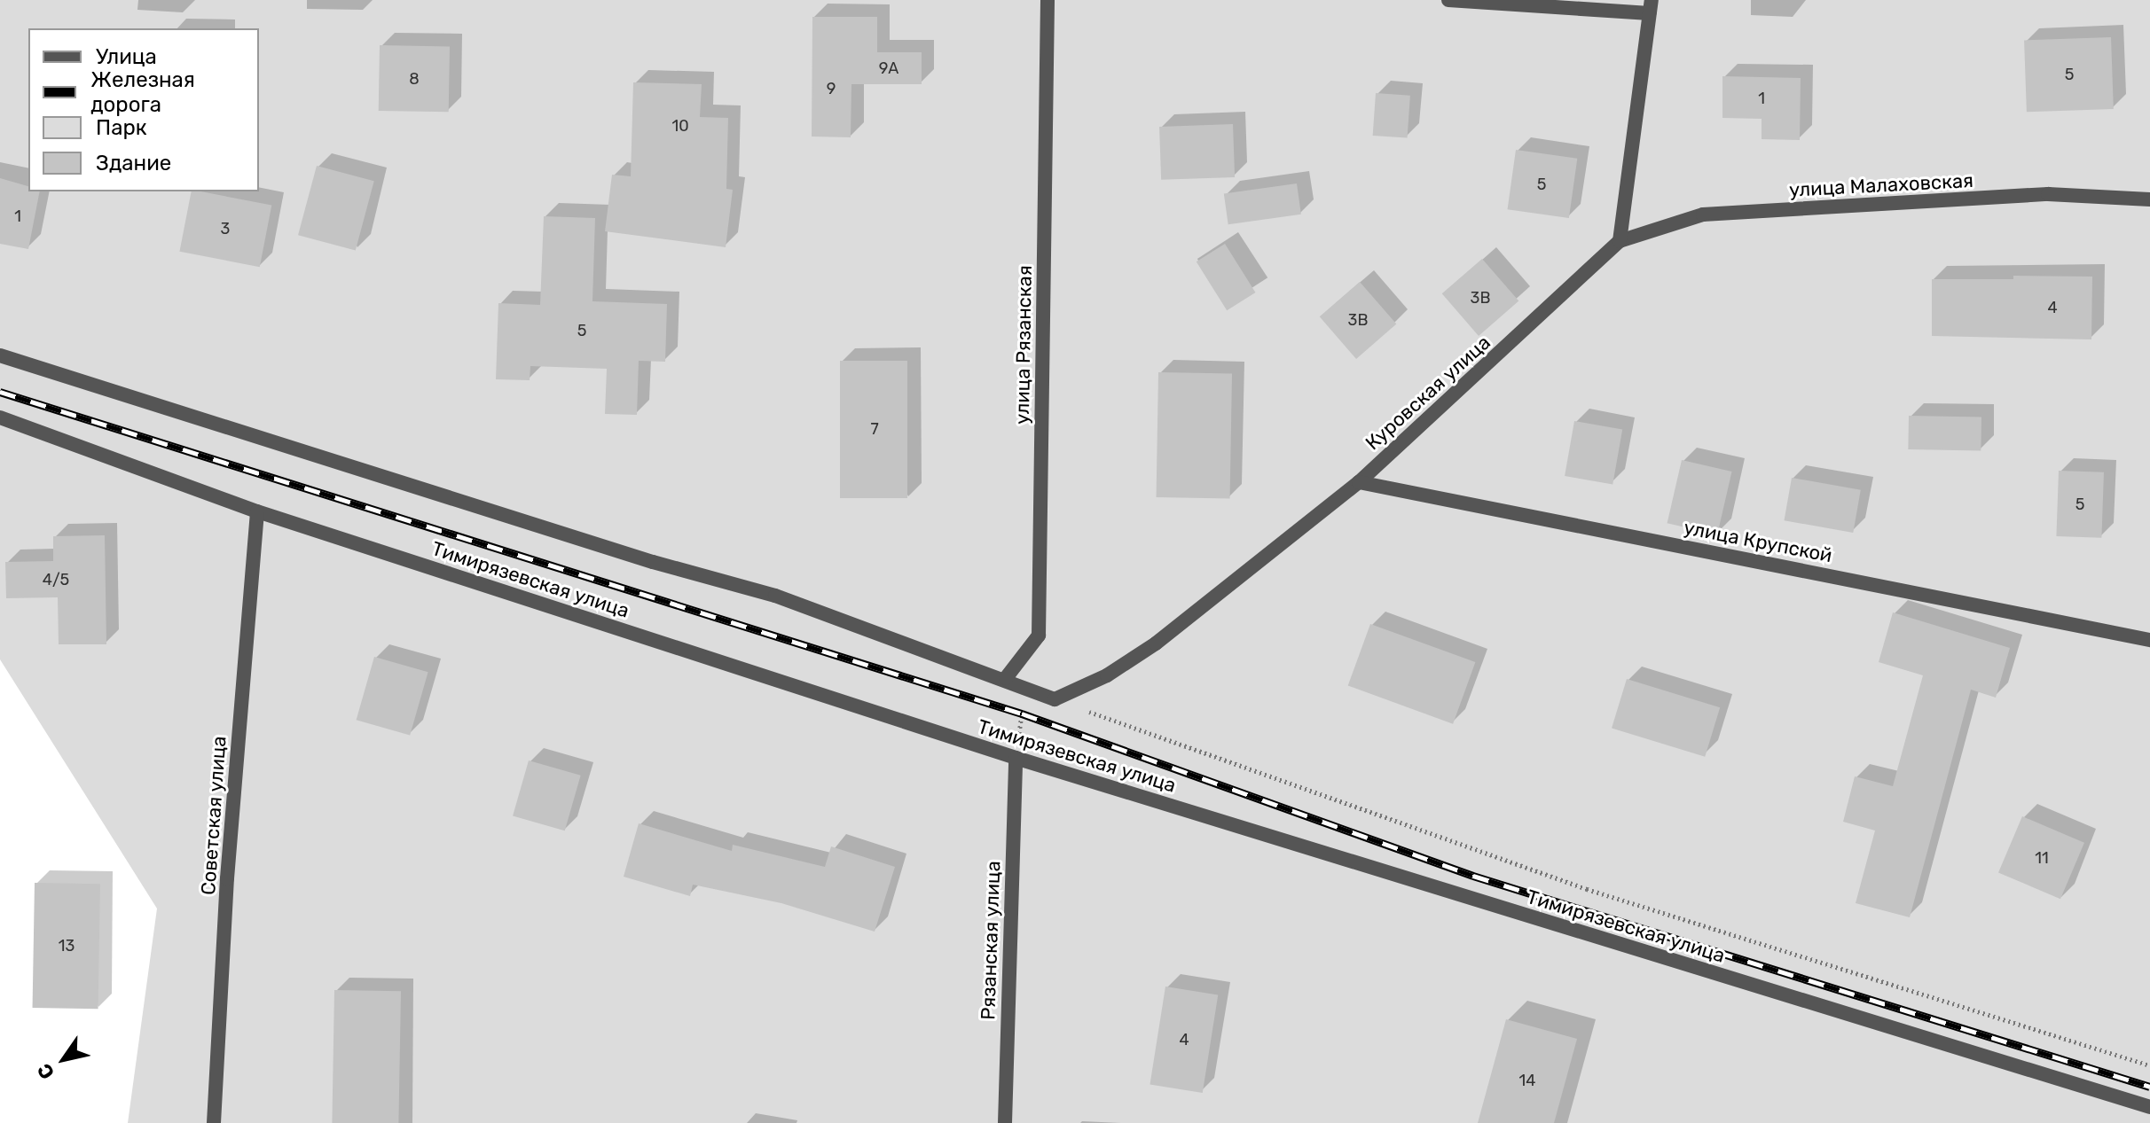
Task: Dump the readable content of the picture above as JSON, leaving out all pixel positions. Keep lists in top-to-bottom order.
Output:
{
  "streets": {
    "street": [
      "улица Малаховская",
      "улица Рязанская",
      "Куровская улица",
      "улица Крупской",
      "Тимирязевская улица",
      "Советская улица",
      "Рязанская улица"
    ]
  },
  "crossings": [
    ["улица Малаховская", "Куровская улица"],
    ["Куровская улица", "улица Крупской"],
    ["Куровская улица", "Тимирязевская улица"],
    ["Тимирязевская улица", "Советская улица"],
    ["Тимирязевская улица", "Рязанская улица"]
  ],
  "house_numbers": [
    "9А",
    "5",
    "8",
    "9",
    "1",
    "10",
    "5",
    "1",
    "3",
    "3В",
    "4",
    "3В",
    "5",
    "7",
    "5",
    "4/5",
    "11",
    "13",
    "4",
    "14"
  ],
  "legend": [
    "Улица",
    "Железная дорога",
    "Парк",
    "Здание"
  ],
  "north": "bottom left"
}
